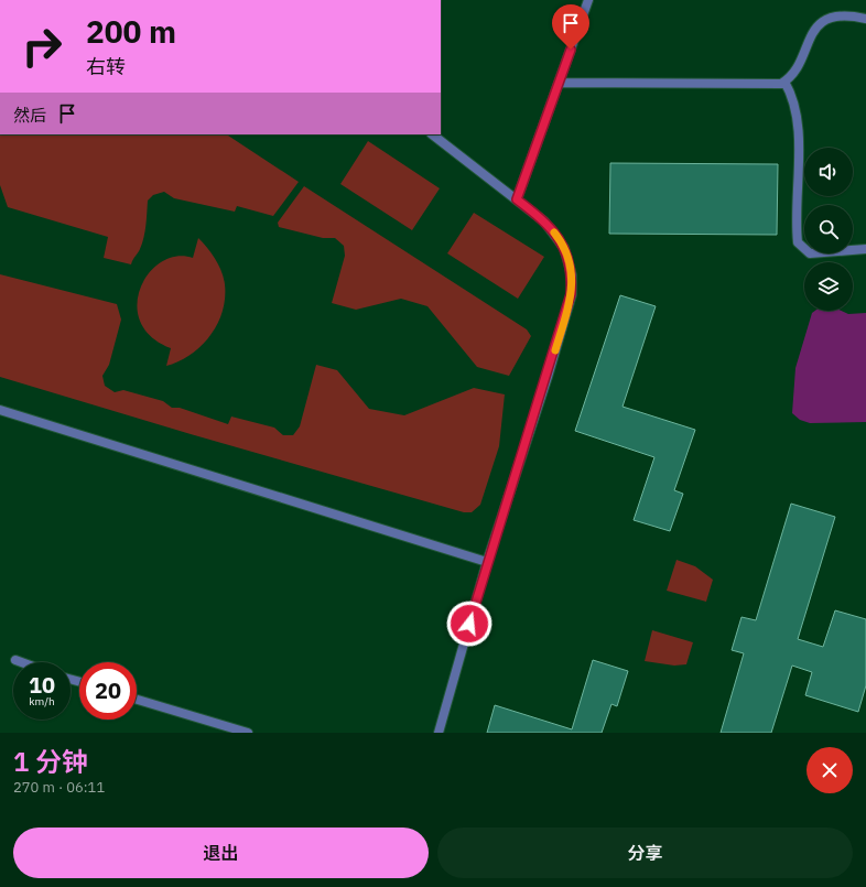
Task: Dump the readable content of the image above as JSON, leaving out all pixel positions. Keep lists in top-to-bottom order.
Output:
{
  "page": {
    "turn": ["200 m", "右转"],
    "then": "然后",
    "speed": "10 km/h",
    "limit": "20",
    "heading": ["1 分钟", "270 m · 06:11"],
    "buttons": ["退出", "分享"]
  }
}
